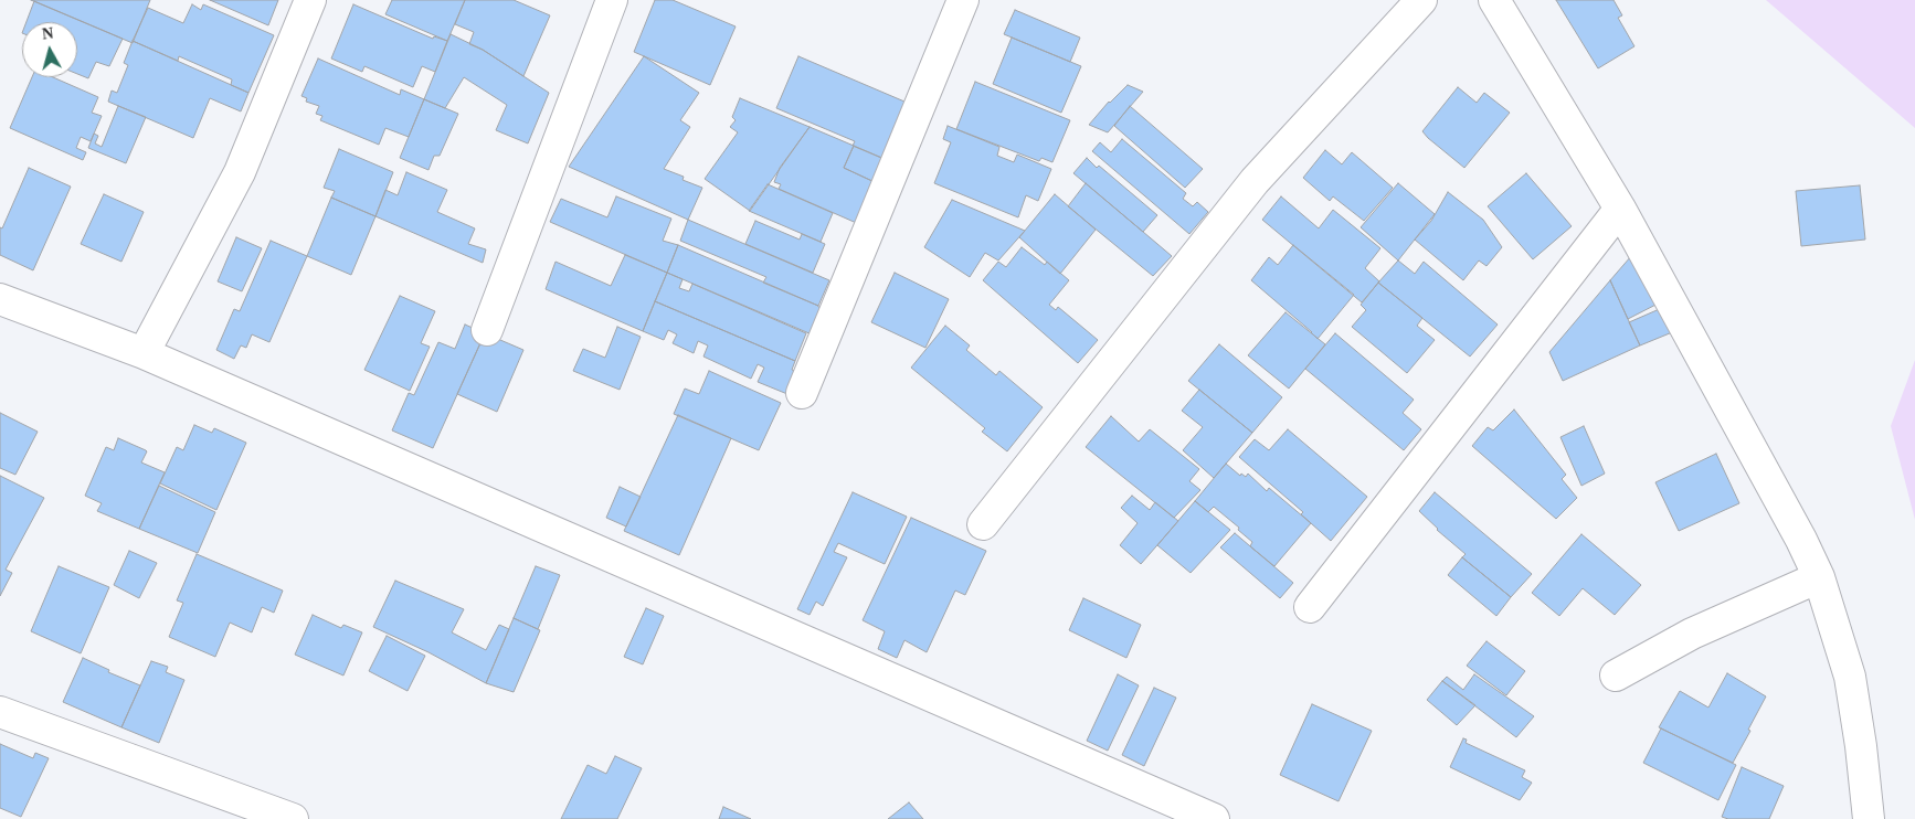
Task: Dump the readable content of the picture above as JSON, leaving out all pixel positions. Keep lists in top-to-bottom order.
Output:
{
  "north": "top"
}
